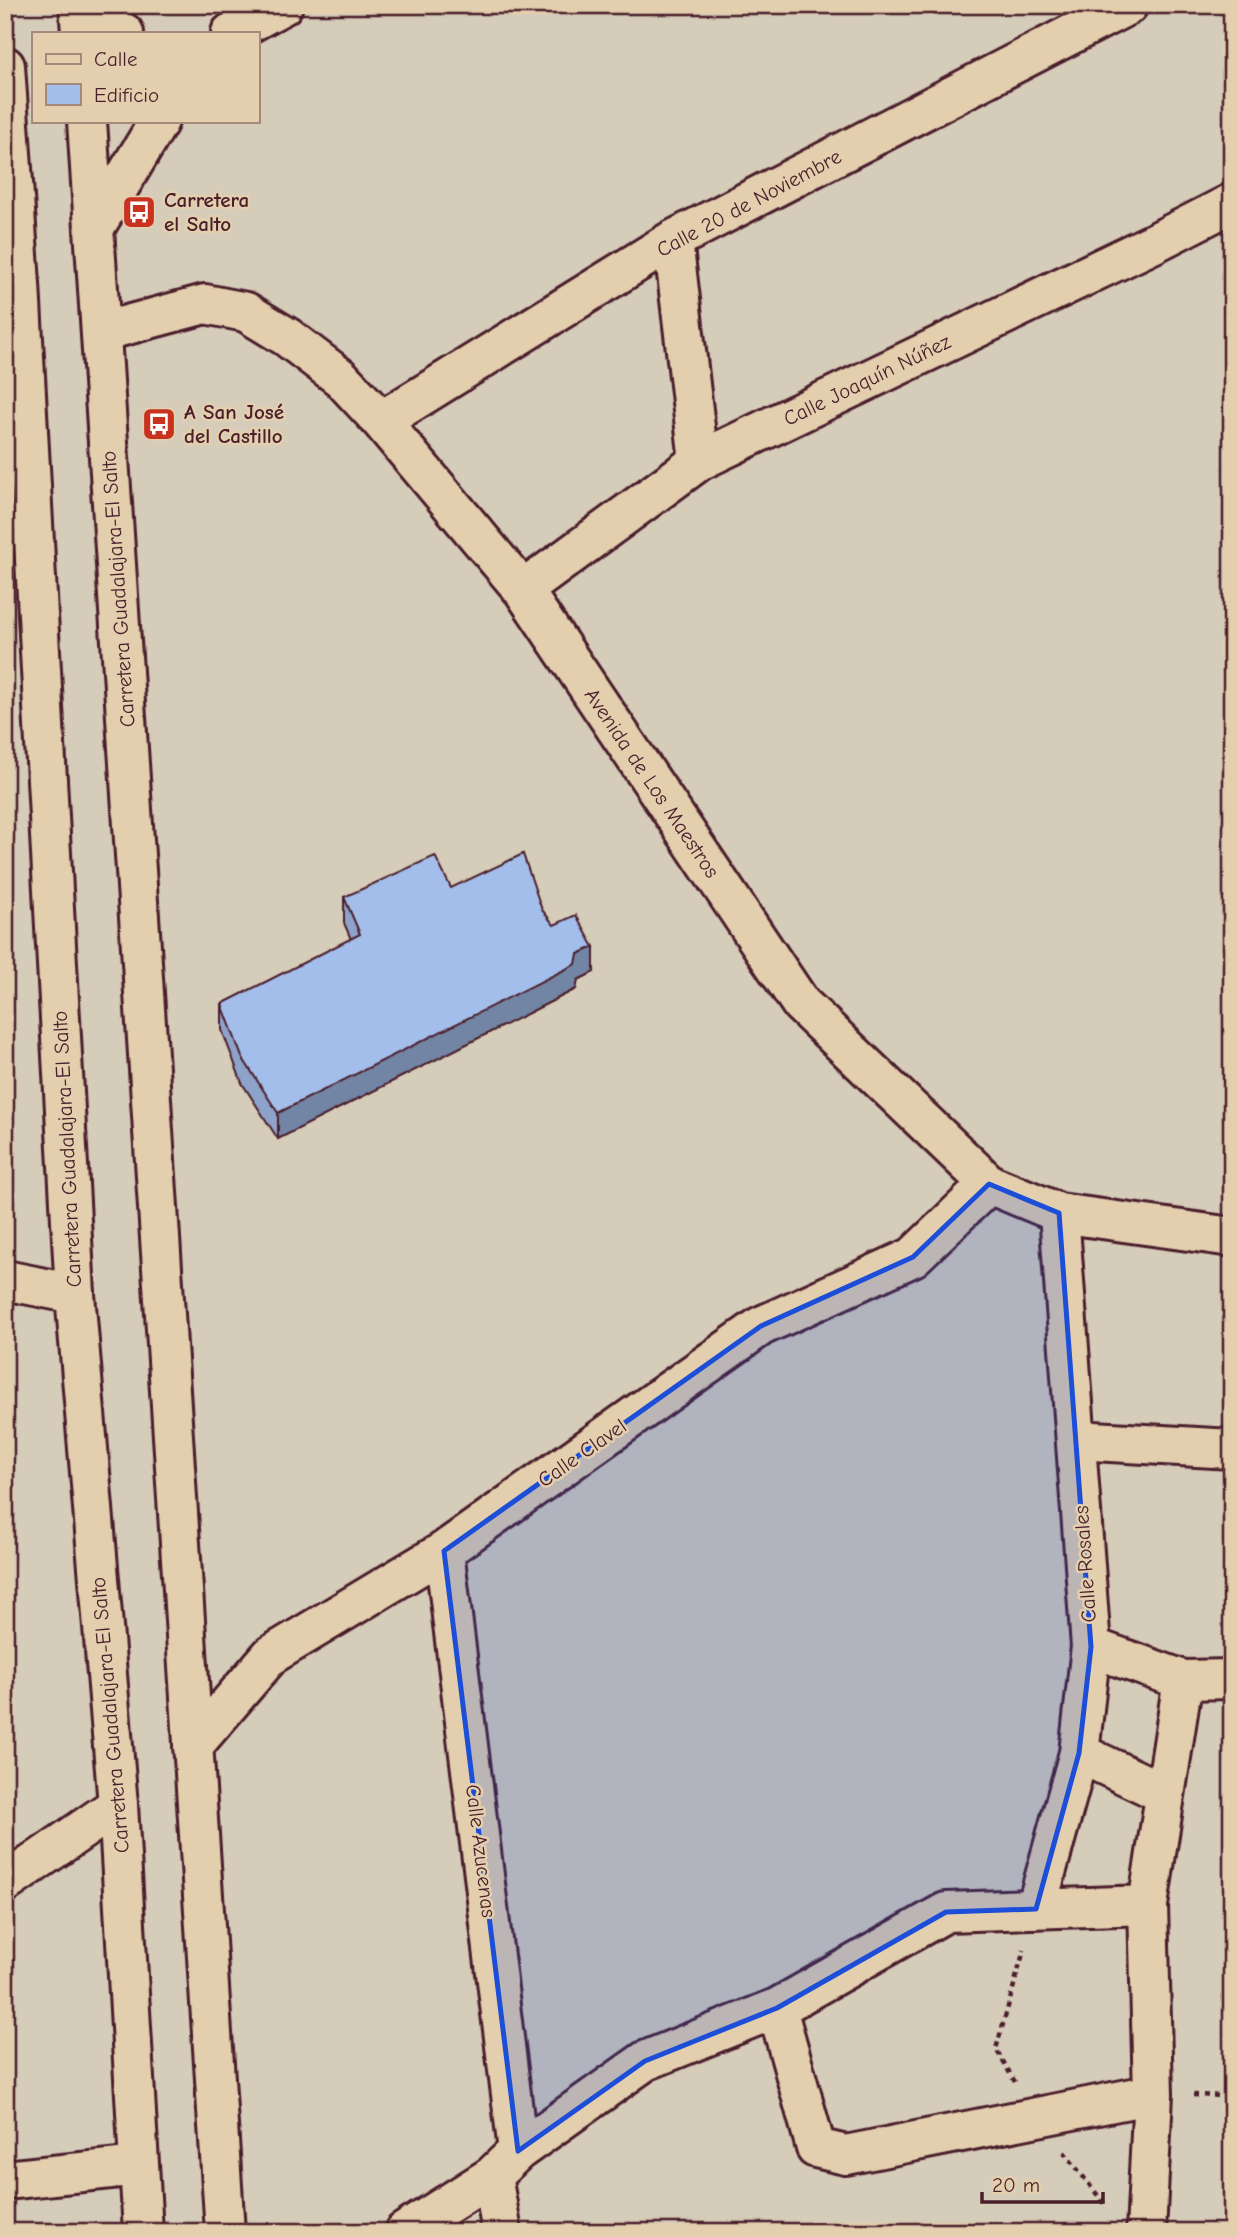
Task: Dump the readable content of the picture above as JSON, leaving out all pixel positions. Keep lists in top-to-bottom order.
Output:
{
  "streets": {
    "street": [
      "Calle 20 de Noviembre",
      "Calle Joaquín Núñez",
      "Carretera Guadalajara-El Salto",
      "Avenida de Los Maestros",
      "Calle Clavel",
      "Calle Rosales",
      "Calle Azucenas"
    ]
  },
  "crossings": [
    ["Calle 20 de Noviembre", "Avenida de Los Maestros"],
    ["Calle Joaquín Núñez", "Avenida de Los Maestros"],
    ["Carretera Guadalajara-El Salto", "Avenida de Los Maestros"],
    ["Carretera Guadalajara-El Salto", "Calle Clavel"],
    ["Avenida de Los Maestros", "Calle Clavel"],
    ["Avenida de Los Maestros", "Calle Rosales"],
    ["Calle Clavel", "Calle Azucenas"]
  ],
  "places": {
    "bus stop": ["Carretera el Salto", "A San José del Castillo"]
  },
  "legend": ["Calle", "Edificio"],
  "scale_bar": "20 m"
}
